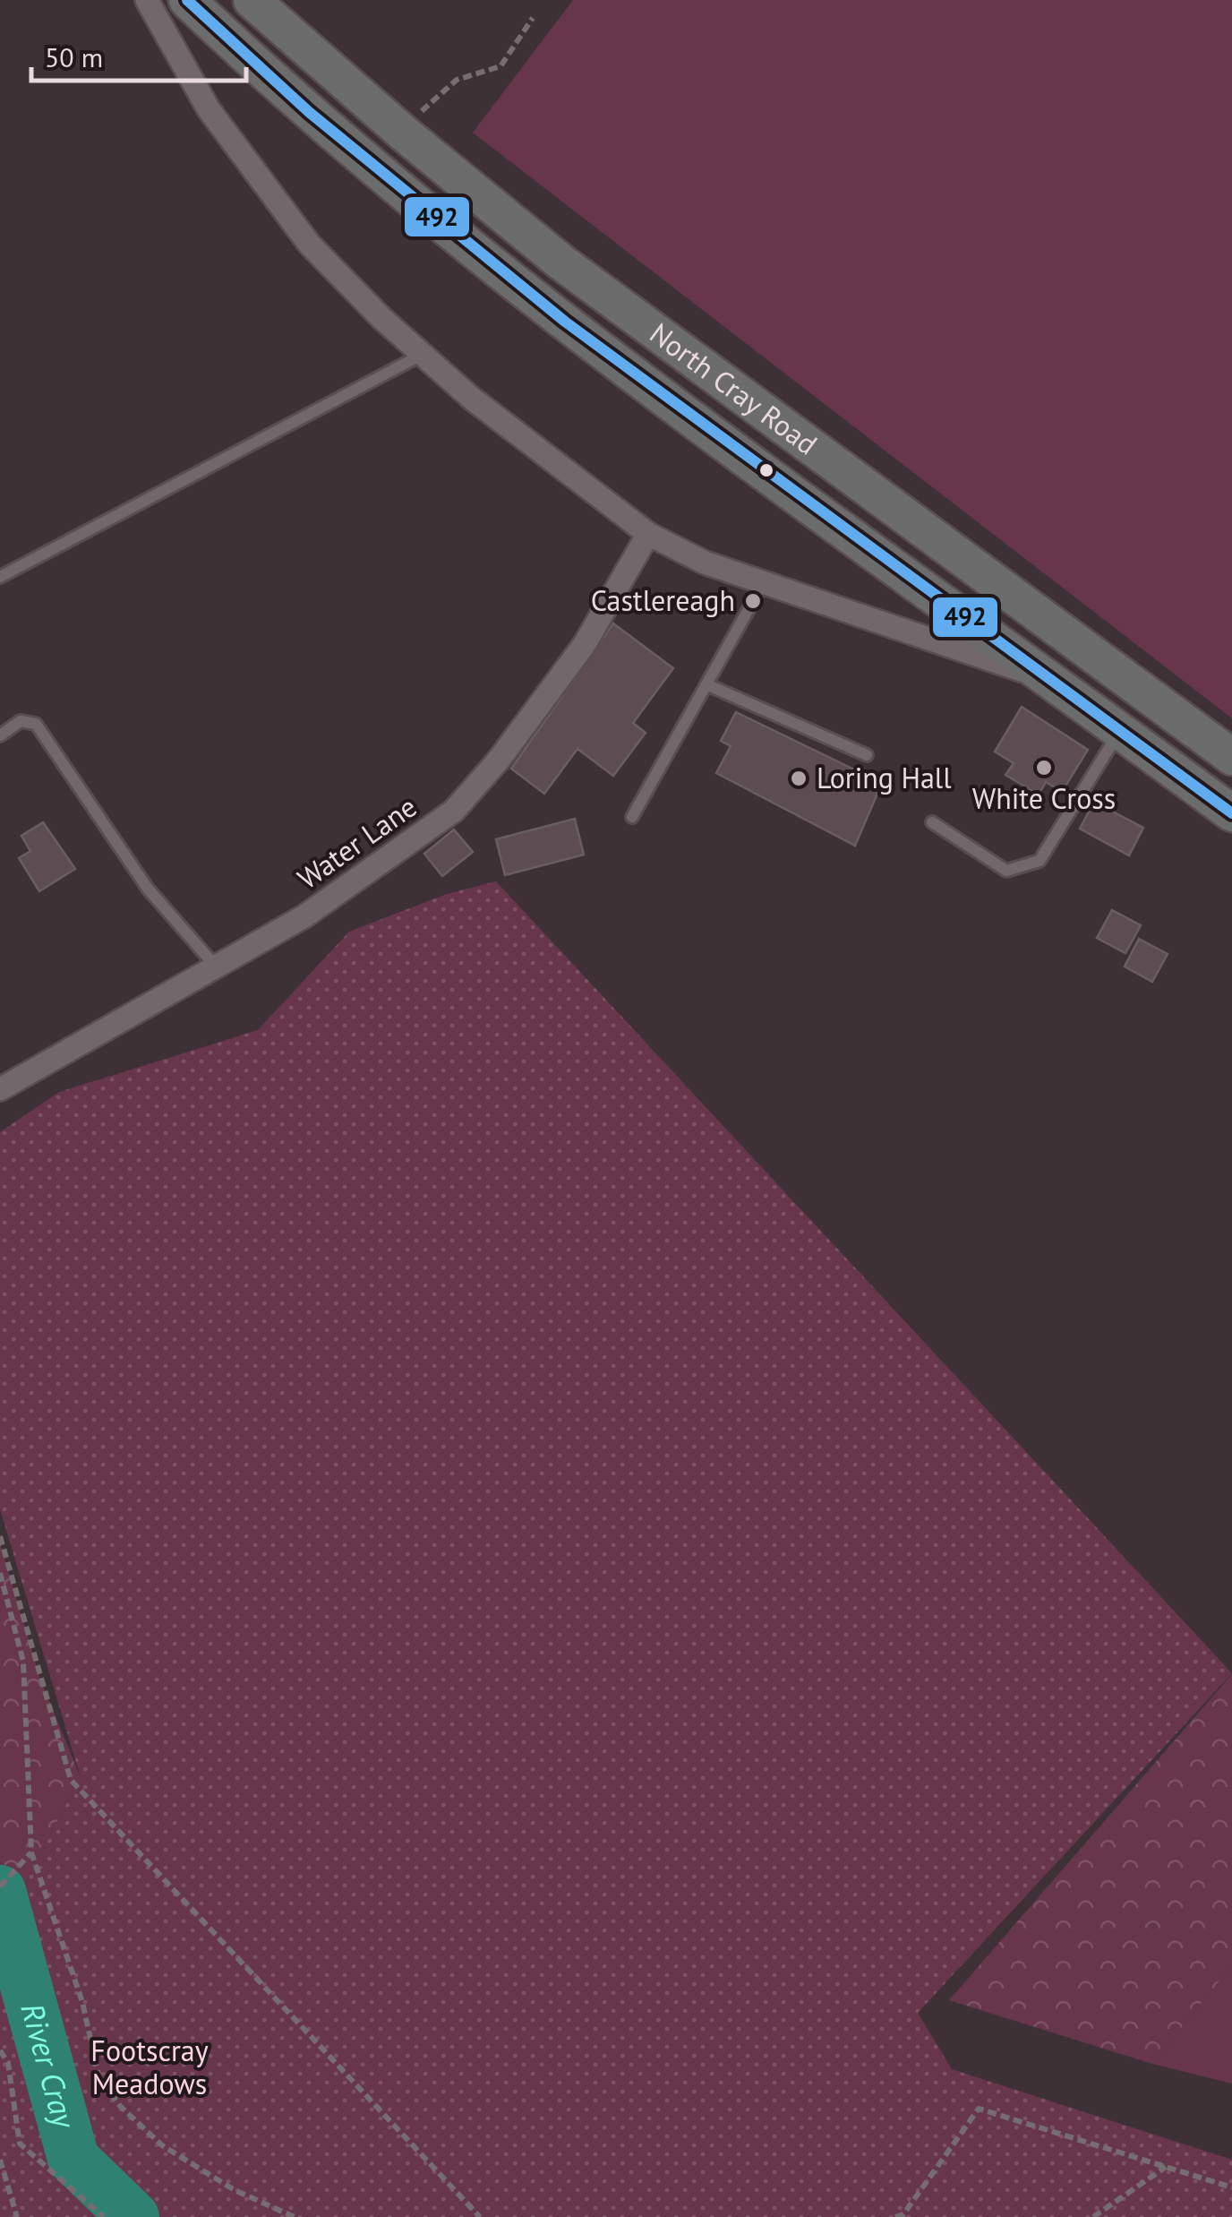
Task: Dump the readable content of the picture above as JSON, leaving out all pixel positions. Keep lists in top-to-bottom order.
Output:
{
  "streets": {
    "main road": ["North Cray Road"],
    "street": ["Water Lane"]
  },
  "water": ["River Cray"],
  "parks": ["Footscray Meadows"],
  "places": ["Castlereagh", "White Cross", "Loring Hall"],
  "lines": ["transit line 492"],
  "scale_bar": "50 m"
}
